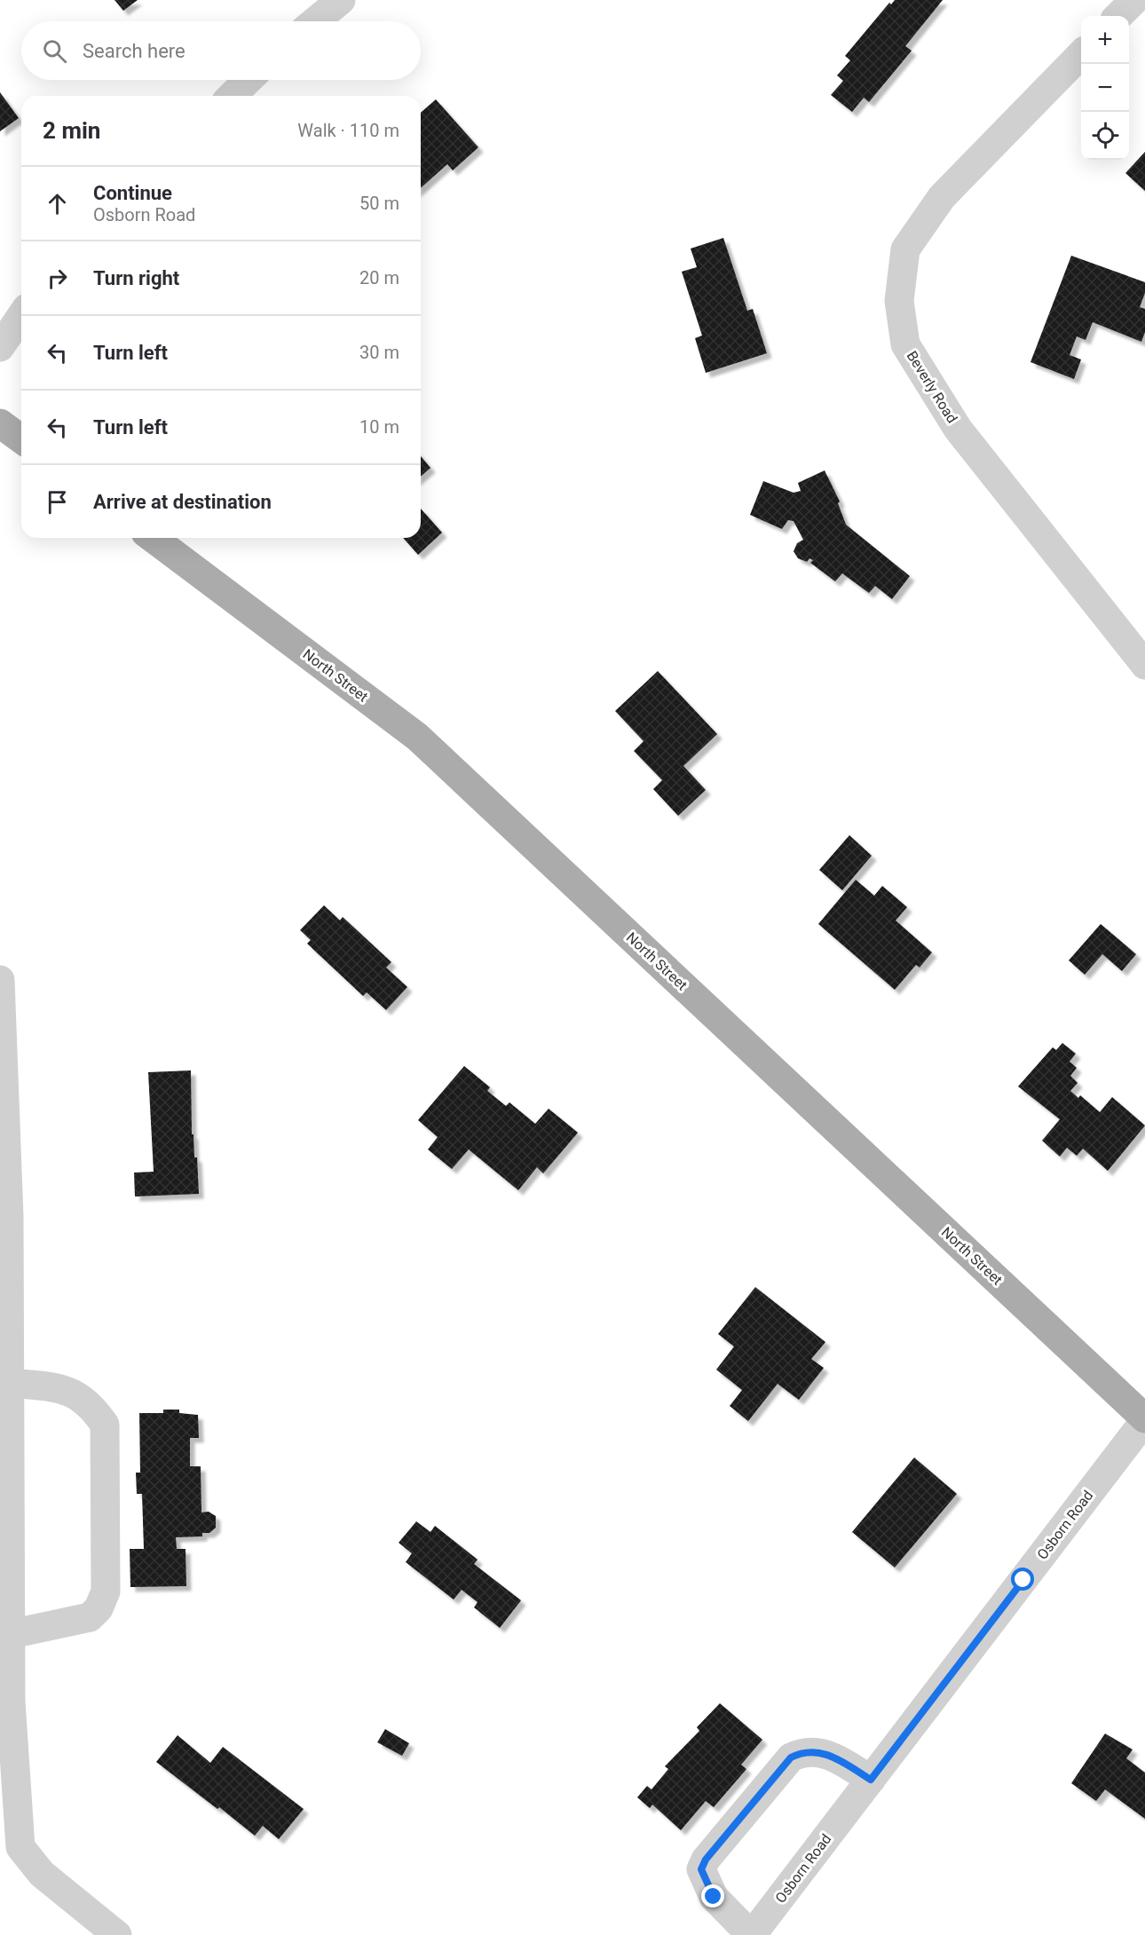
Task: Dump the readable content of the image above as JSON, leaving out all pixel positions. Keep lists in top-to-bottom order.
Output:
{
  "streets": {
    "main road": ["North Street"],
    "street": ["Beverly Road", "Osborn Road"]
  },
  "crossings": [
    ["North Street", "Osborn Road"]
  ],
  "page": {
    "map_buttons": ["+", "−"],
    "search": "Search here",
    "heading": ["2 min", "Walk · 110 m"],
    "list": [
      ["Continue", "Osborn Road", "50 m"],
      ["Turn right", "20 m"],
      ["Turn left", "30 m"],
      ["Turn left", "10 m"],
      "Arrive at destination"
    ]
  }
}
